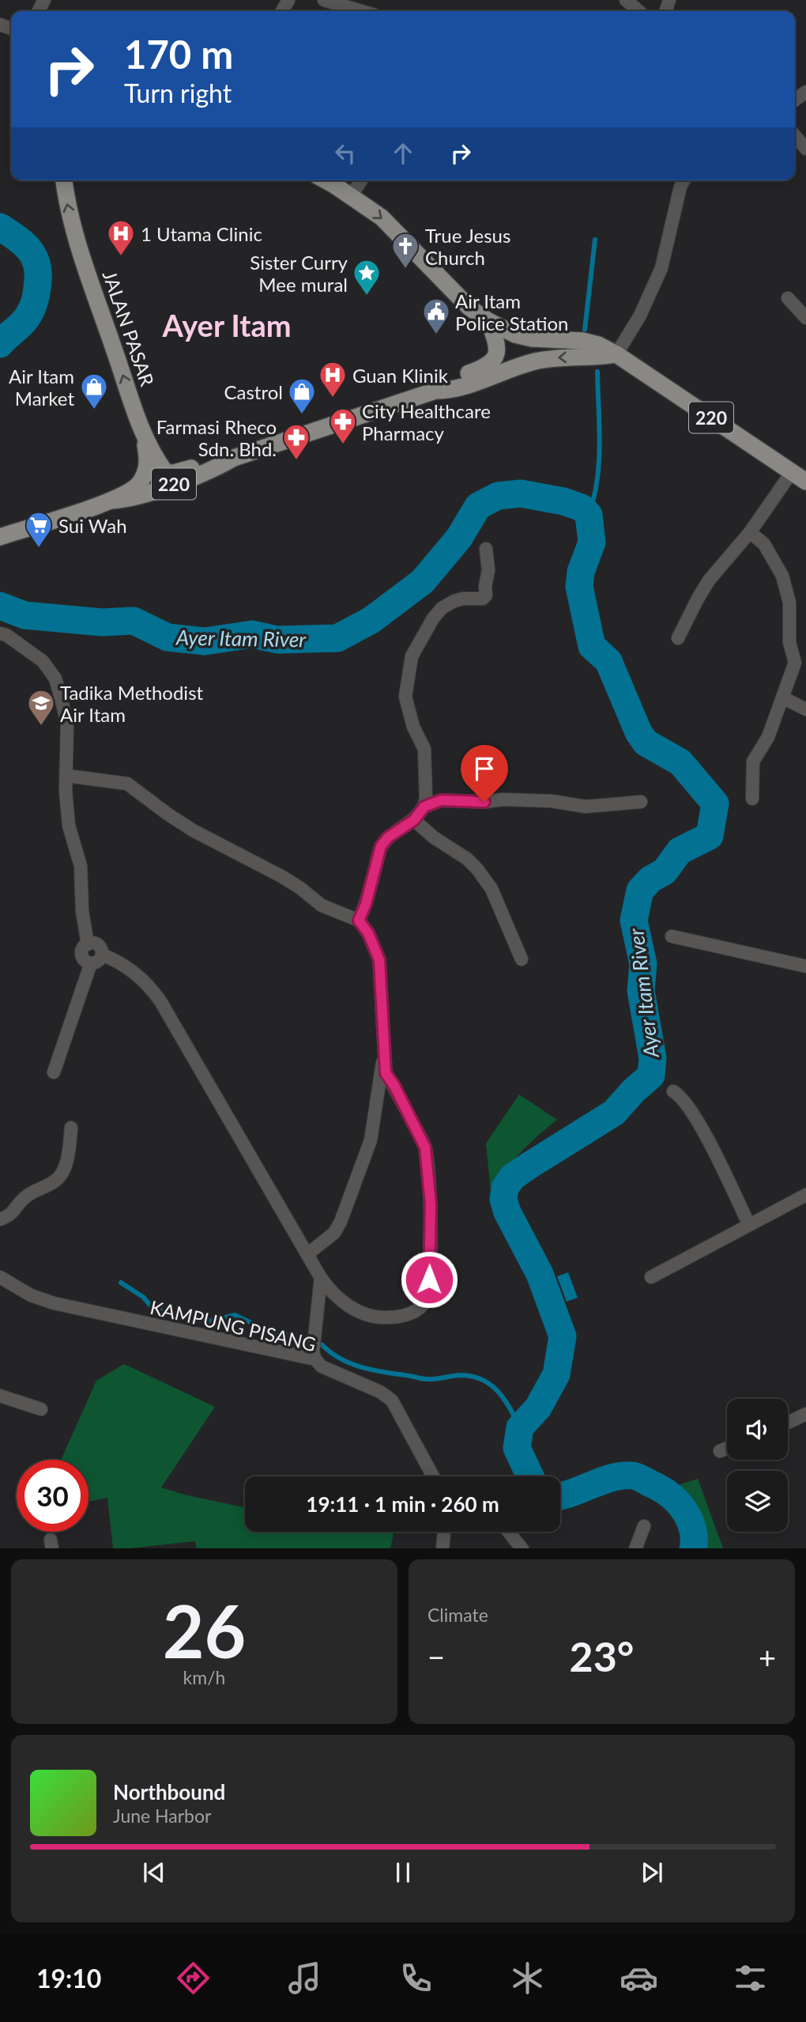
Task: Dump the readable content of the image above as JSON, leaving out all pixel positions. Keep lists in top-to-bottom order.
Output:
{
  "streets": {
    "main road": ["JALAN PASAR", "220"],
    "street": ["KAMPUNG PISANG"]
  },
  "crossings": [
    ["JALAN PASAR", "220"]
  ],
  "one_way": ["JALAN PASAR"],
  "districts": ["Ayer Itam"],
  "water": ["Ayer Itam River"],
  "places": {
    "hospital": ["1 Utama Clinic", "Guan Klinik"],
    "church": ["True Jesus Church"],
    "place": ["Sister Curry Mee mural"],
    "public building": ["Air Itam Police Station"],
    "shop": ["Air Itam Market", "Castrol"],
    "pharmacy": ["City Healthcare Pharmacy", "Farmasi Rheco Sdn. Bhd."],
    "supermarket": ["Sui Wah"],
    "school or university": ["Tadika Methodist Air Itam"]
  },
  "page": {
    "turn": ["170 m", "Turn right"],
    "limit": "30",
    "trip": "19:11 · 1 min · 260 m",
    "tile": [
      ["26", "km/h"],
      "Climate"
    ],
    "heat": ["−", "23°", "+"],
    "song": ["Northbound", "June Harbor"],
    "tabs": "19:10"
  }
}
